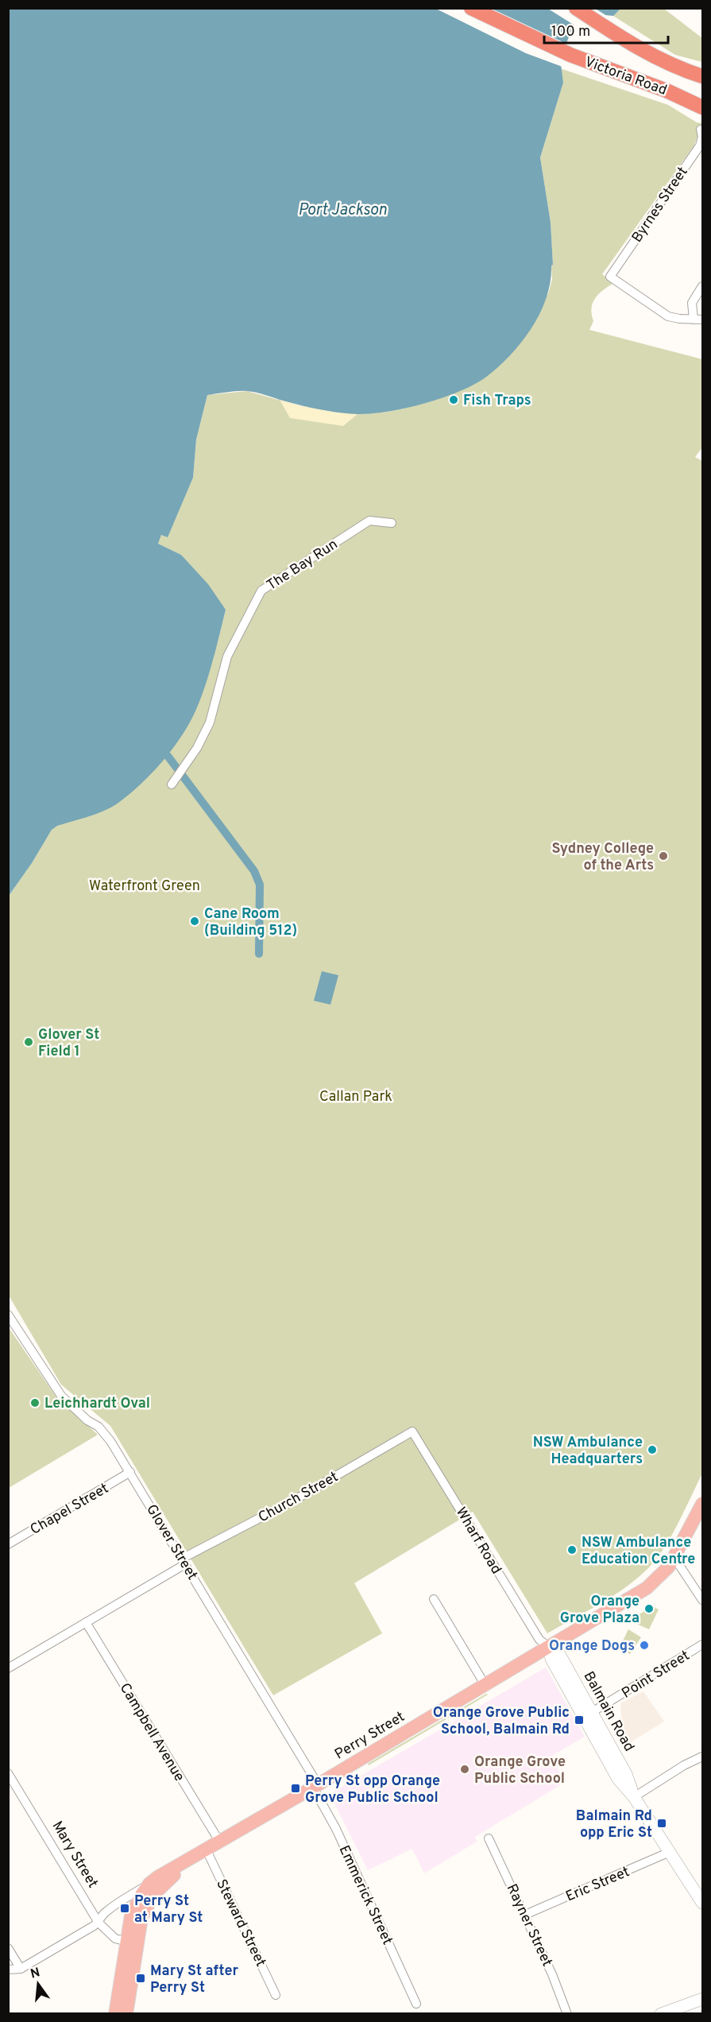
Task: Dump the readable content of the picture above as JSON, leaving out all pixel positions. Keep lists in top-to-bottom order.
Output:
{
  "streets": {
    "highway": ["Victoria Road"],
    "main road": ["Balmain Road", "Perry Street"],
    "street": [
      "Byrnes Street",
      "The Bay Run",
      "Church Street",
      "Chapel Street",
      "Wharf Road",
      "Glover Street",
      "Point Street",
      "Campbell Avenue",
      "Mary Street",
      "Eric Street",
      "Emmerick Street",
      "Steward Street",
      "Rayner Street"
    ]
  },
  "crossings": [
    ["Church Street", "Wharf Road"],
    ["Church Street", "Glover Street"],
    ["Church Street", "Campbell Avenue"],
    ["Chapel Street", "Glover Street"],
    ["Wharf Road", "Balmain Road"],
    ["Wharf Road", "Perry Street"],
    ["Glover Street", "Perry Street"],
    ["Glover Street", "Emmerick Street"],
    ["Point Street", "Balmain Road"],
    ["Balmain Road", "Perry Street"],
    ["Balmain Road", "Eric Street"],
    ["Campbell Avenue", "Perry Street"],
    ["Perry Street", "Mary Street"],
    ["Perry Street", "Emmerick Street"],
    ["Perry Street", "Steward Street"],
    ["Eric Street", "Rayner Street"]
  ],
  "water": ["Port Jackson"],
  "parks": ["Waterfront Green", "Callan Park"],
  "places": {
    "other": [
      "Fish Traps",
      "Sydney College of the Arts",
      "Cane Room (Building 512)",
      "Glover St Field 1",
      "Leichhardt Oval",
      "NSW Ambulance Headquarters",
      "NSW Ambulance Education Centre",
      "Orange Grove Plaza",
      "Orange Dogs",
      "Orange Grove Public School"
    ],
    "transit": [
      "Orange Grove Public School, Balmain Rd",
      "Perry St opp Orange Grove Public School",
      "Balmain Rd opp Eric St",
      "Perry St at Mary St",
      "Mary St after Perry St"
    ]
  },
  "scale_bar": "100 m",
  "north": "top"
}
